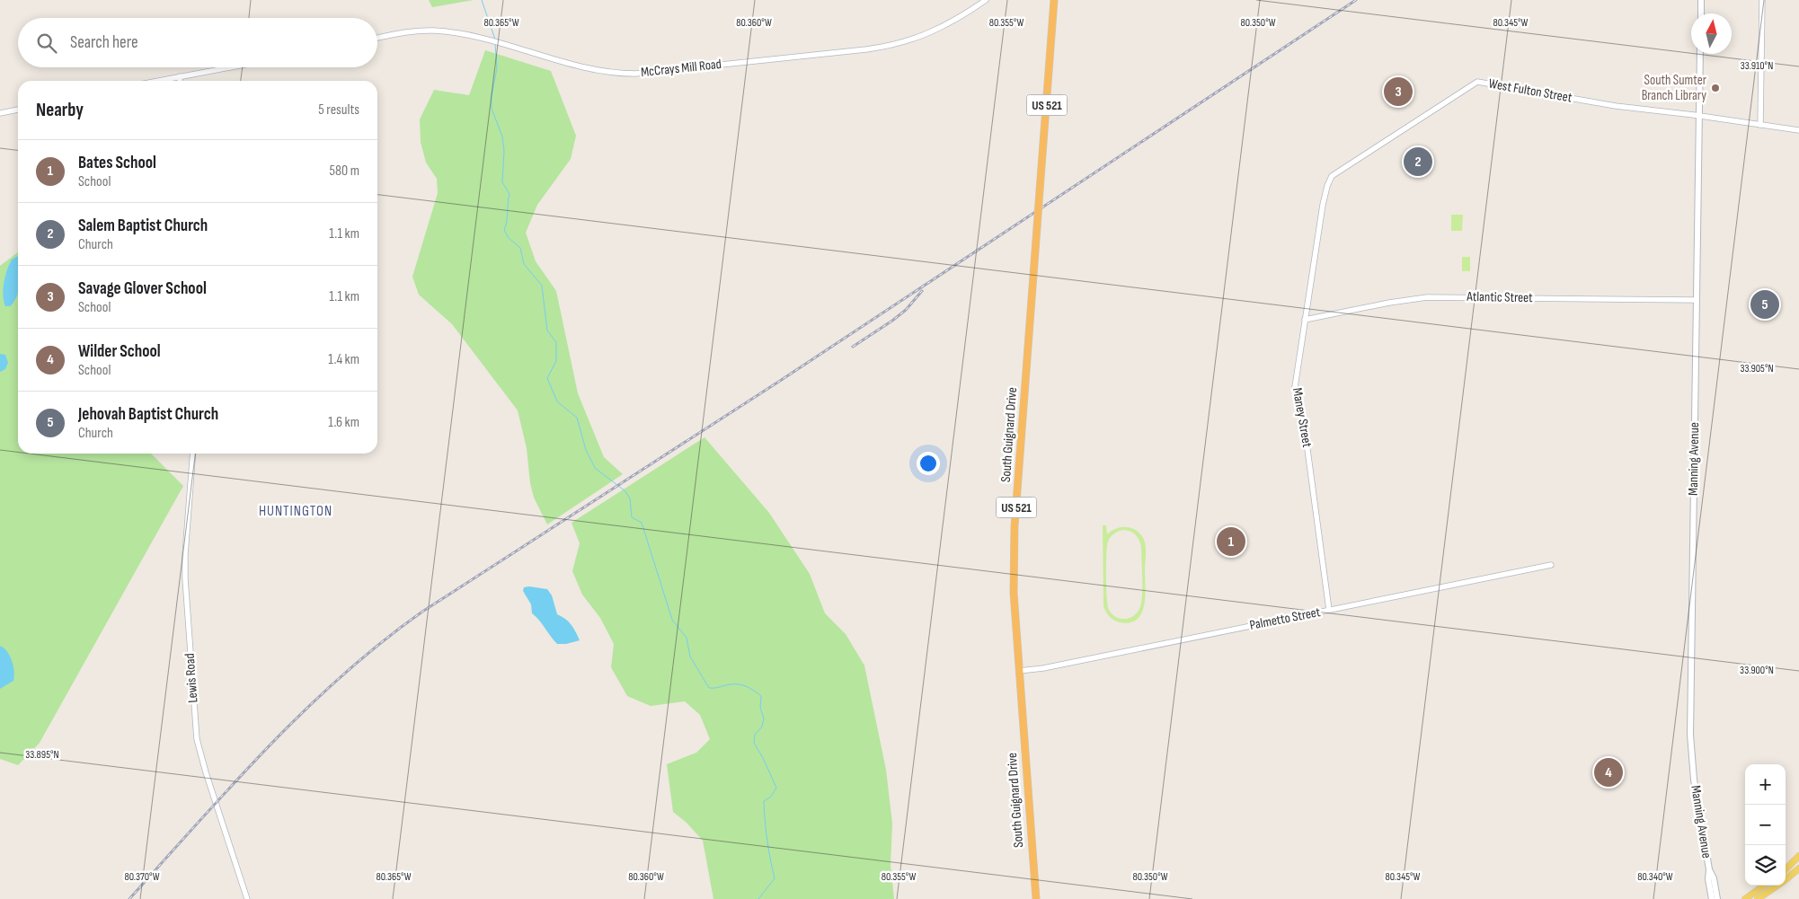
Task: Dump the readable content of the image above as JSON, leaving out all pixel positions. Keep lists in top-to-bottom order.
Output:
{
  "streets": {
    "highway": ["US 521", "South Guignard Drive"],
    "main road": ["Manning Avenue"],
    "street": [
      "McCrays Mill Road",
      "West Fulton Street",
      "Atlantic Street",
      "Maney Street",
      "Palmetto Street",
      "Lewis Road"
    ]
  },
  "crossings": [
    ["West Fulton Street", "Maney Street"],
    ["West Fulton Street", "Manning Avenue"],
    ["Atlantic Street", "Maney Street"],
    ["Atlantic Street", "Manning Avenue"],
    ["Maney Street", "Palmetto Street"],
    ["South Guignard Drive", "Palmetto Street"]
  ],
  "districts": ["HUNTINGTON"],
  "places": ["South Sumter Branch Library"],
  "north": "top",
  "page": {
    "search": "Search here",
    "pins": [
      "3",
      "2",
      "5",
      "1",
      "4"
    ],
    "heading": ["Nearby", "5 results"],
    "list": [
      {
        "mark": "1",
        "name": "Bates School",
        "note": "School",
        "value": "580 m"
      },
      {
        "mark": "2",
        "name": "Salem Baptist Church",
        "note": "Church",
        "value": "1.1 km"
      },
      {
        "mark": "3",
        "name": "Savage Glover School",
        "note": "School",
        "value": "1.1 km"
      },
      {
        "mark": "4",
        "name": "Wilder School",
        "note": "School",
        "value": "1.4 km"
      },
      {
        "mark": "5",
        "name": "Jehovah Baptist Church",
        "note": "Church",
        "value": "1.6 km"
      }
    ],
    "map_buttons": ["+", "−"]
  },
  "coordinates": [
    "80.365°W",
    "80.360°W",
    "80.355°W",
    "80.350°W",
    "80.345°W",
    "33.910°N",
    "33.905°N",
    "33.900°N",
    "33.895°N",
    "80.370°W",
    "80.340°W"
  ]
}
